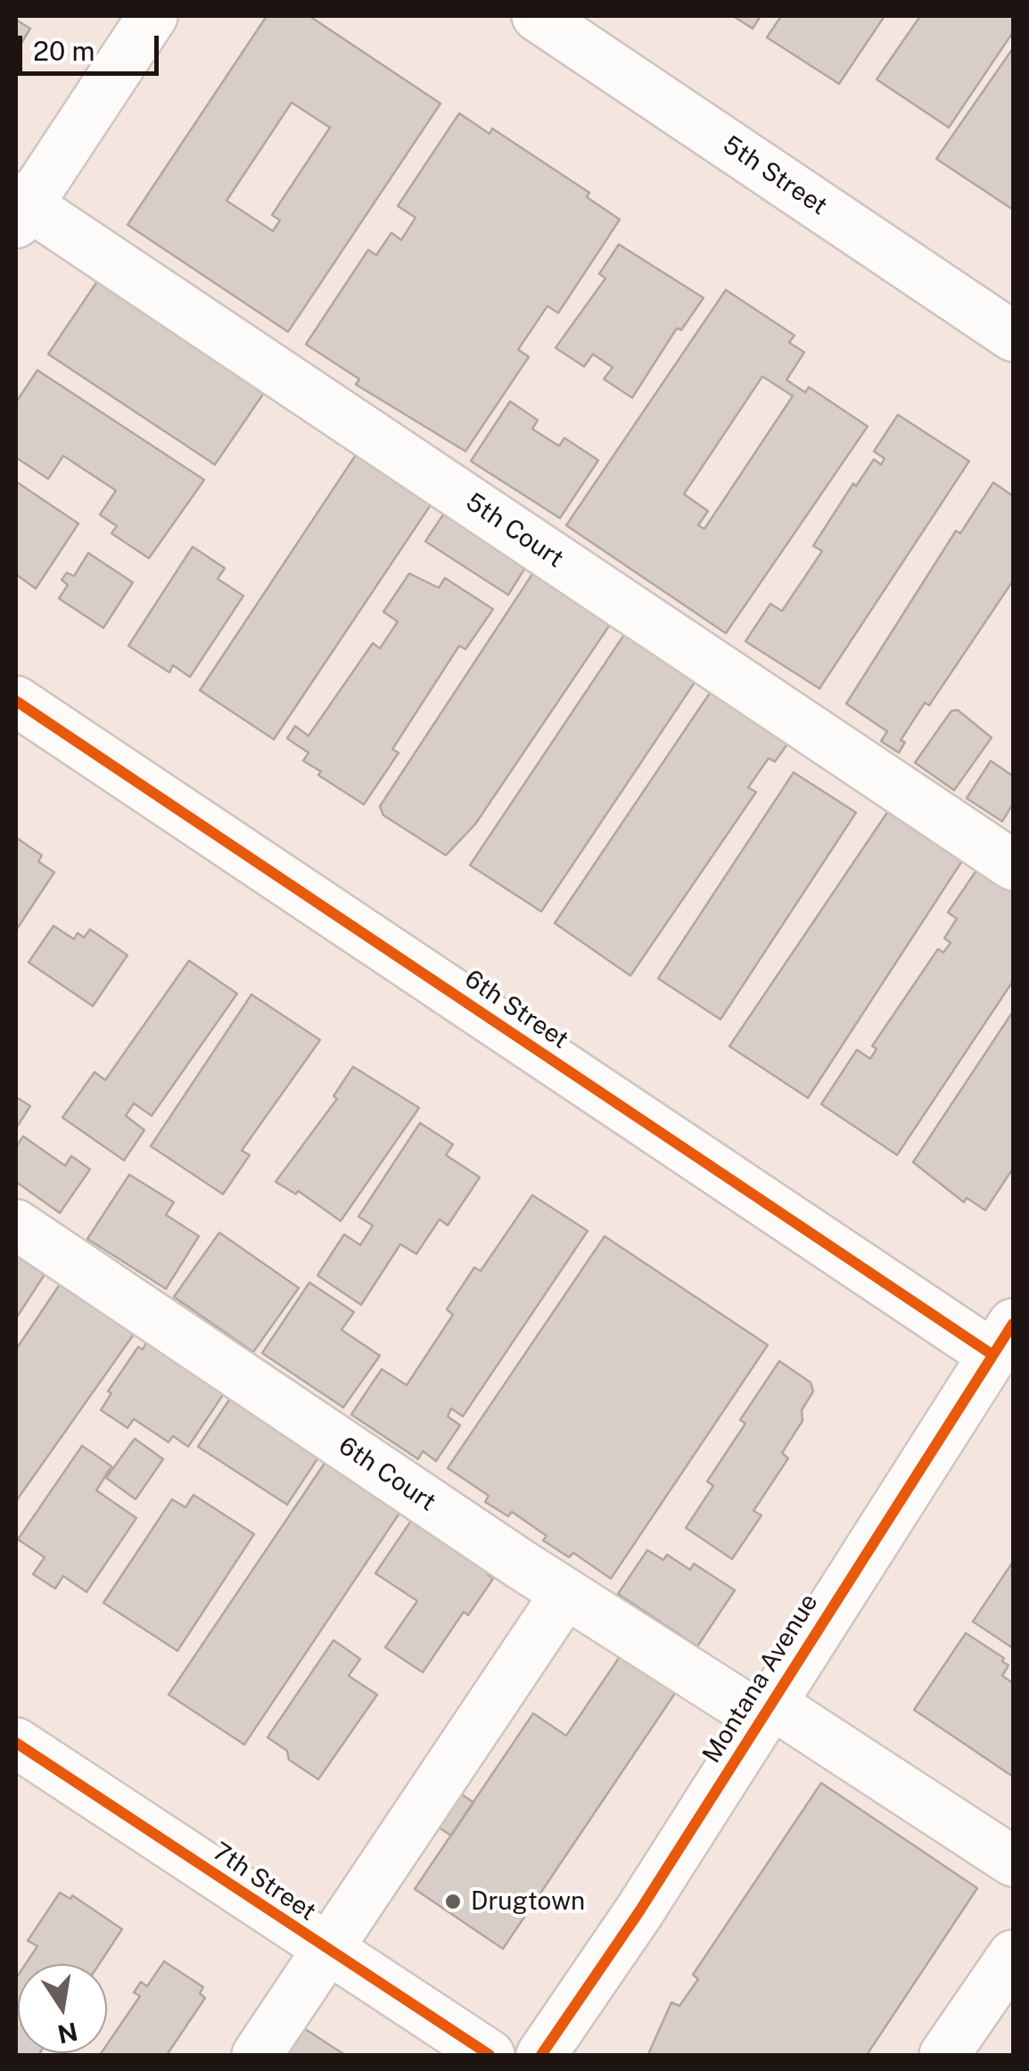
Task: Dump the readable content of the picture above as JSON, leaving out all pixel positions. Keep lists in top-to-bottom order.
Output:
{
  "streets": {
    "street": [
      "5th Street",
      "5th Court",
      "6th Street",
      "6th Court",
      "Montana Avenue",
      "7th Street"
    ]
  },
  "crossings": [
    ["6th Street", "Montana Avenue"],
    ["6th Court", "Montana Avenue"]
  ],
  "places": ["Drugtown"],
  "scale_bar": "20 m",
  "north": "bottom"
}
